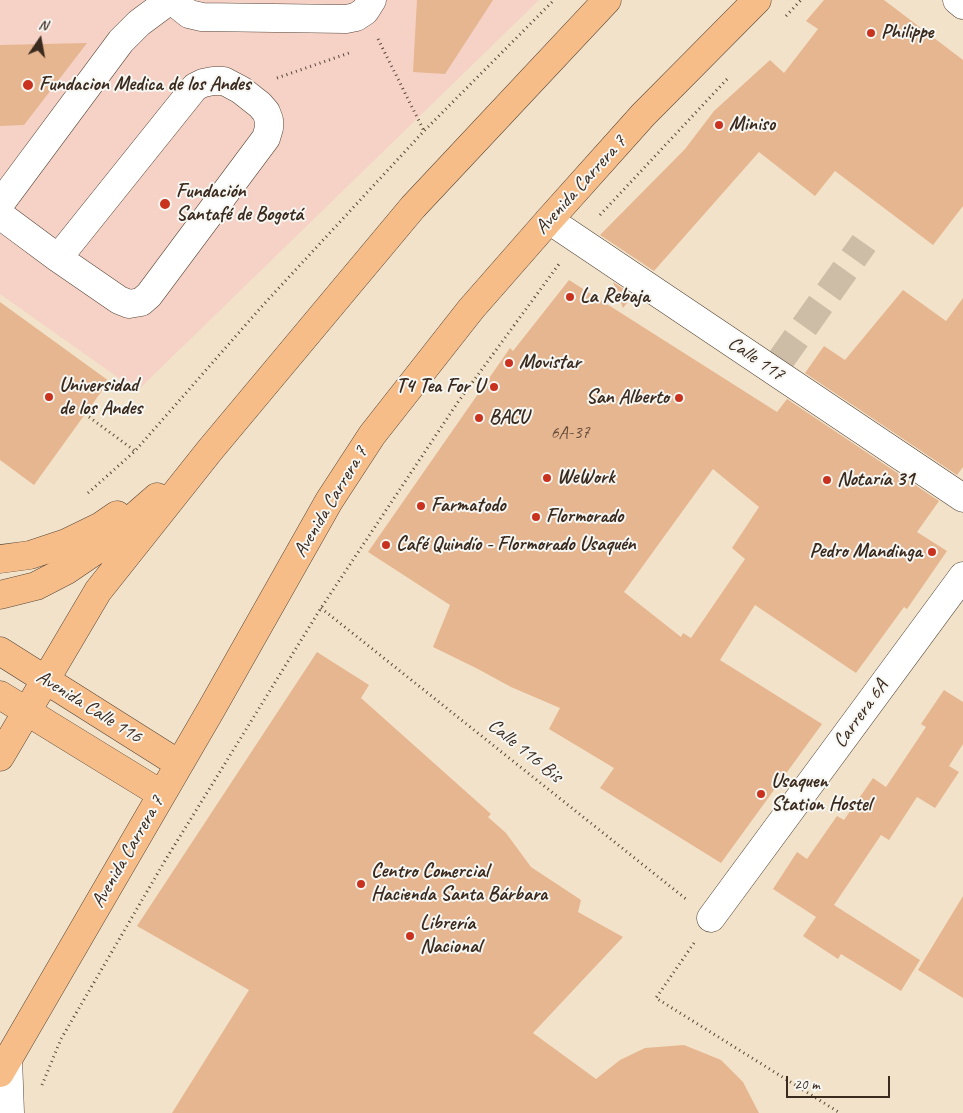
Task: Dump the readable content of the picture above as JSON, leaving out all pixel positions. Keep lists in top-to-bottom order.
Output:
{
  "streets": {
    "main road": ["Avenida Carrera 7", "Avenida Calle 116"],
    "street": ["Calle 117", "Carrera 6A"],
    "path": ["Calle 116 Bis"]
  },
  "crossings": [
    ["Avenida Carrera 7", "Calle 117"],
    ["Avenida Carrera 7", "Avenida Calle 116"],
    ["Carrera 6A", "Calle 116 Bis"]
  ],
  "places": [
    "Philippe",
    "Fundacion Medica de los Andes",
    "Miniso",
    "Fundación Santafé de Bogotá",
    "La Rebaja",
    "Movistar",
    "T4 Tea For U",
    "Universidad de los Andes",
    "San Alberto",
    "BACU",
    "WeWork",
    "Notaría 31",
    "Farmatodo",
    "Flormorado",
    "Café Quindío - Flormorado Usaquén",
    "Pedro Mandinga",
    "Usaquen Station Hostel",
    "Centro Comercial Hacienda Santa Bárbara",
    "Librería Nacional"
  ],
  "house_numbers": ["6A-37"],
  "scale_bar": "20 m",
  "north": "top"
}
